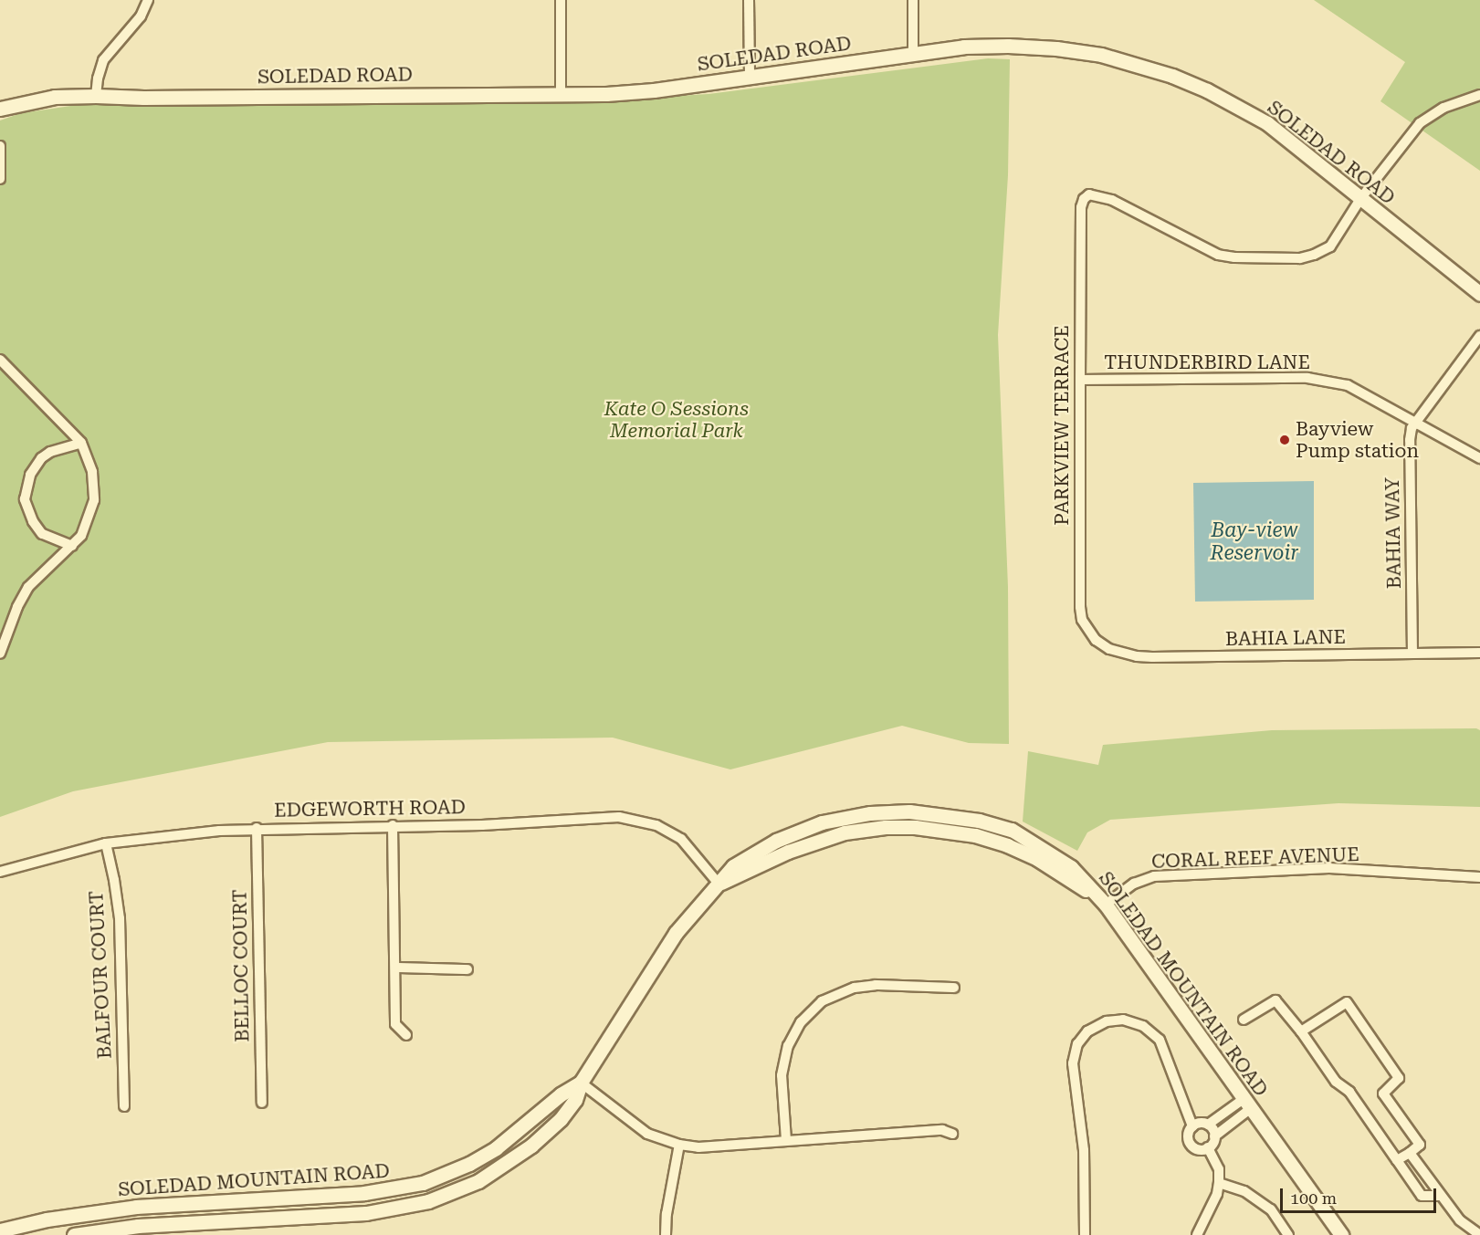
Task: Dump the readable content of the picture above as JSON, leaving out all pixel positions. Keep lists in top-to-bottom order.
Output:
{
  "streets": {
    "main road": ["SOLEDAD ROAD", "SOLEDAD MOUNTAIN ROAD"],
    "street": [
      "THUNDERBIRD LANE",
      "PARKVIEW TERRACE",
      "BAHIA WAY",
      "BAHIA LANE",
      "EDGEWORTH ROAD",
      "CORAL REEF AVENUE",
      "BELLOC COURT",
      "BALFOUR COURT"
    ]
  },
  "crossings": [
    ["SOLEDAD ROAD", "PARKVIEW TERRACE"],
    ["THUNDERBIRD LANE", "PARKVIEW TERRACE"],
    ["THUNDERBIRD LANE", "BAHIA WAY"],
    ["PARKVIEW TERRACE", "BAHIA LANE"],
    ["BAHIA WAY", "BAHIA LANE"],
    ["EDGEWORTH ROAD", "BELLOC COURT"],
    ["EDGEWORTH ROAD", "BALFOUR COURT"],
    ["EDGEWORTH ROAD", "SOLEDAD MOUNTAIN ROAD"],
    ["CORAL REEF AVENUE", "SOLEDAD MOUNTAIN ROAD"]
  ],
  "water": ["Bay-view Reservoir"],
  "parks": ["Kate O Sessions Memorial Park"],
  "places": ["Bayview Pump station"],
  "scale_bar": "100 m"
}
